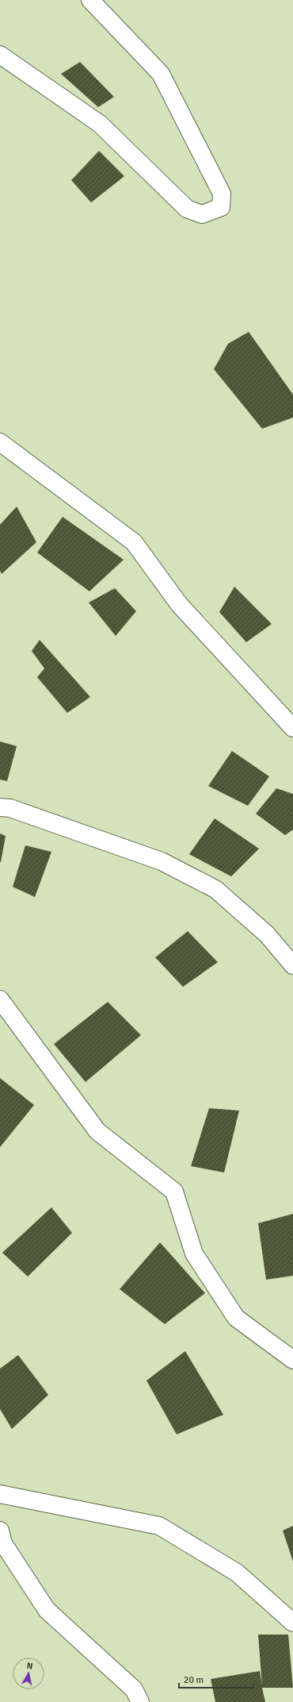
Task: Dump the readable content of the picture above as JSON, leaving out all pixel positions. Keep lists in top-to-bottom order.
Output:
{
  "scale_bar": "20 m",
  "north": "top"
}
